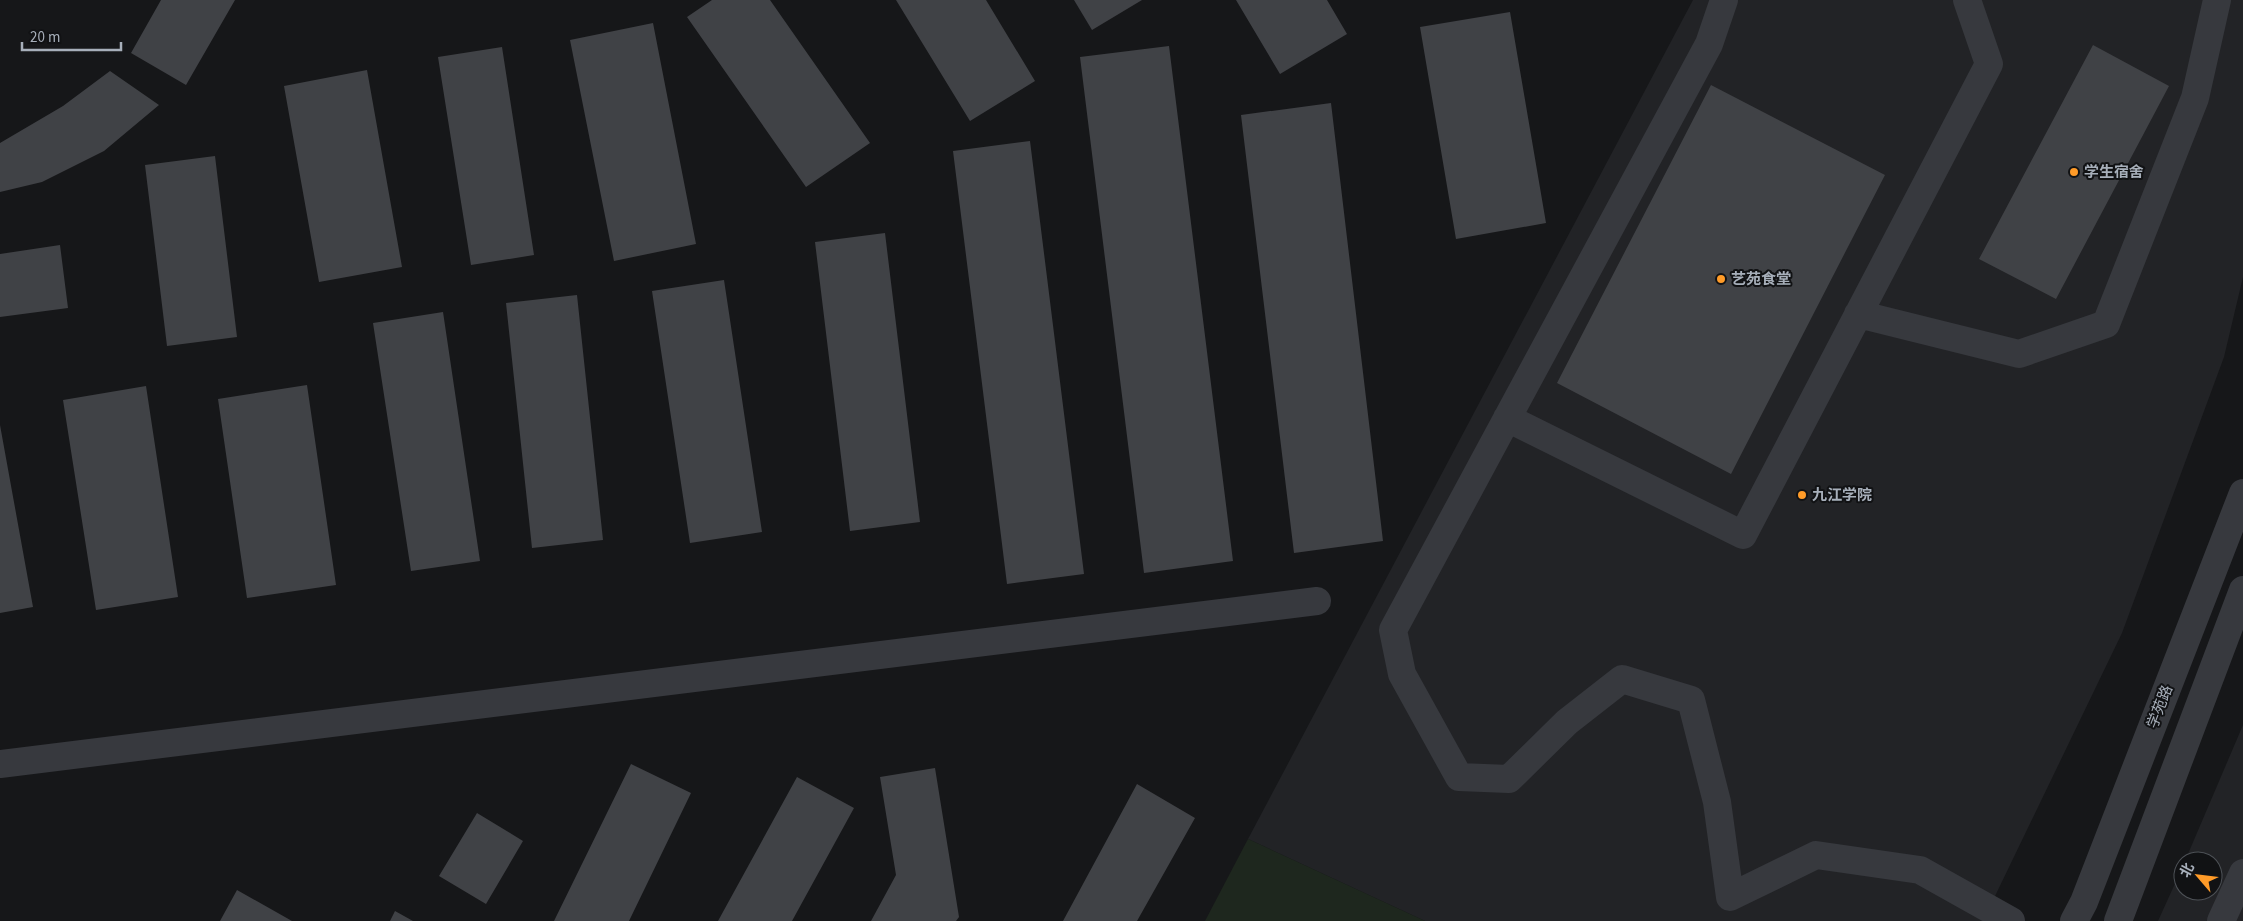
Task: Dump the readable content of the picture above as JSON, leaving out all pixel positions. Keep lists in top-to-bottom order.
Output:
{
  "streets": {
    "street": ["学苑路"]
  },
  "places": ["学生宿舍", "艺苑食堂", "九江学院"],
  "scale_bar": "20 m",
  "north": "top left"
}
